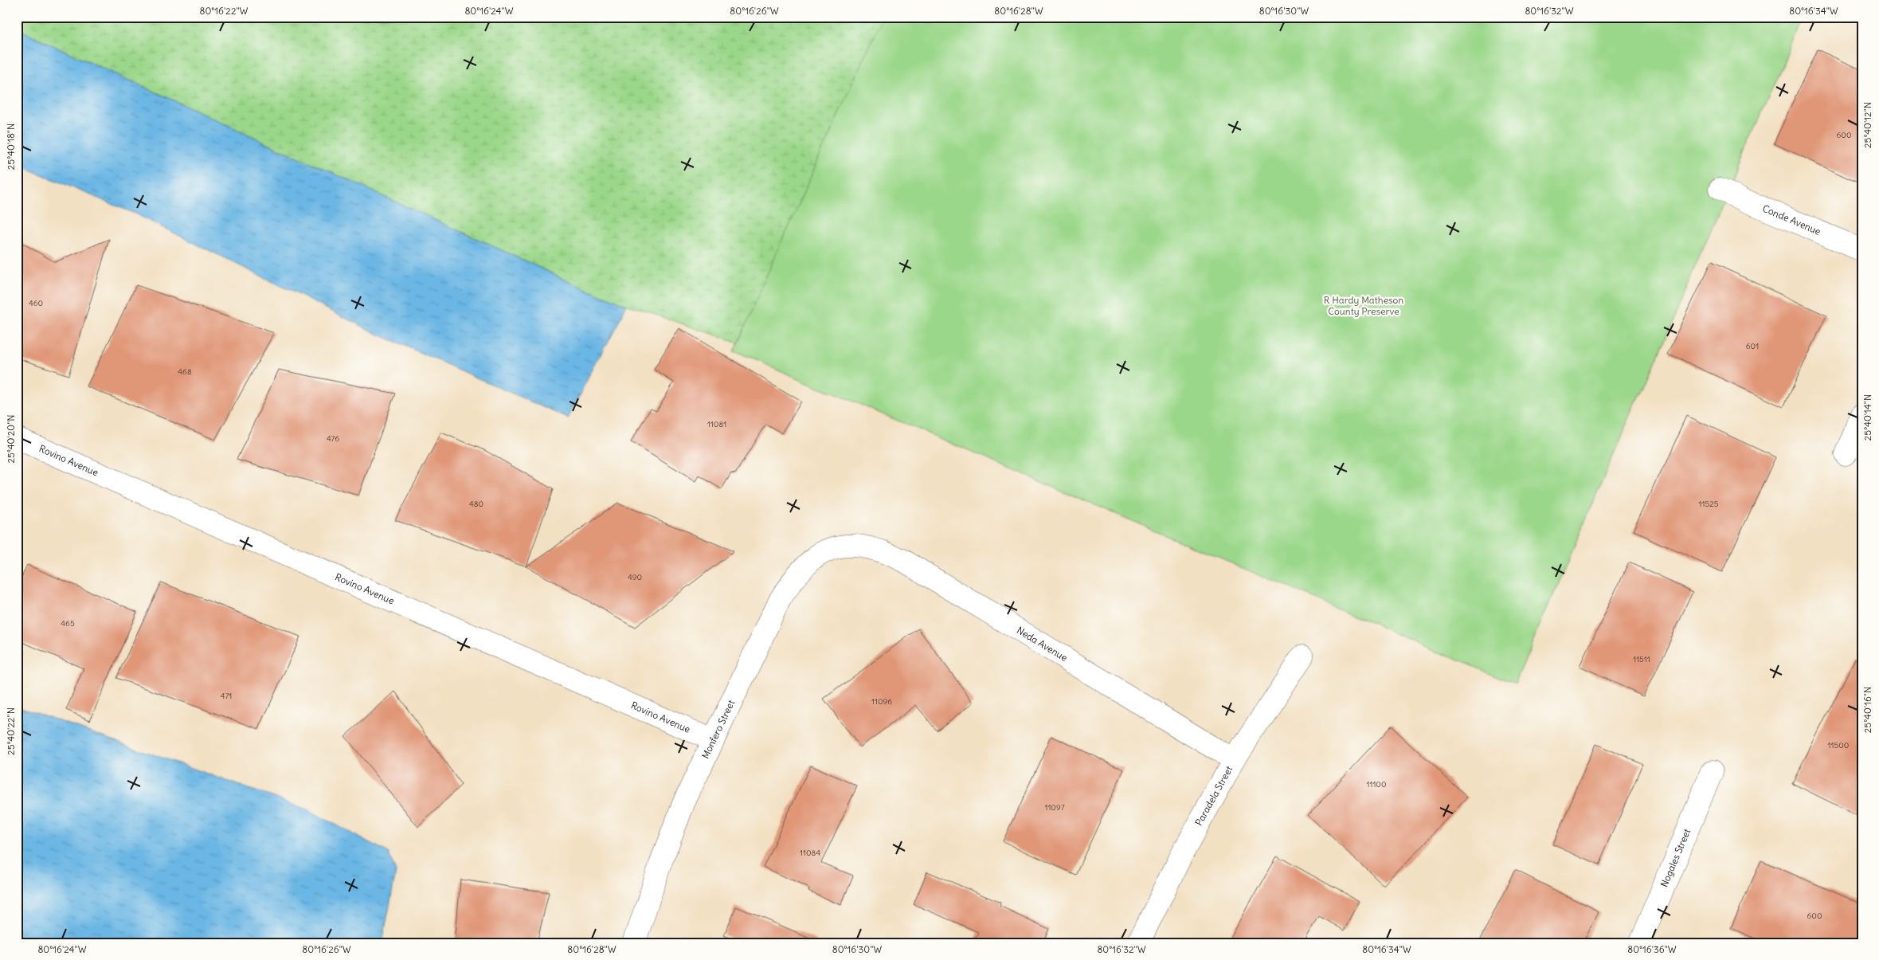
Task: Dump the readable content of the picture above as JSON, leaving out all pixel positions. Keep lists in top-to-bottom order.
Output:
{
  "streets": {
    "street": [
      "Conde Avenue",
      "Rovino Avenue",
      "Neda Avenue",
      "Monfero Street",
      "Paradela Street",
      "Nogales Street"
    ]
  },
  "crossings": [
    ["Rovino Avenue", "Monfero Street"],
    ["Neda Avenue", "Monfero Street"],
    ["Neda Avenue", "Paradela Street"]
  ],
  "parks": ["R Hardy Matheson County Preserve"],
  "house_numbers": [
    "600",
    "460",
    "601",
    "468",
    "11081",
    "476",
    "480",
    "11525",
    "490",
    "465",
    "11511",
    "471",
    "11096",
    "11500",
    "11100",
    "11097",
    "11084",
    "600"
  ],
  "coordinates": [
    "80°16'22\"W",
    "80°16'24\"W",
    "80°16'26\"W",
    "80°16'28\"W",
    "80°16'30\"W",
    "80°16'32\"W",
    "80°16'34\"W",
    "25°40'12\"N",
    "25°40'18\"N",
    "25°40'14\"N",
    "25°40'20\"N",
    "25°40'16\"N",
    "25°40'22\"N",
    "80°16'36\"W"
  ]
}
